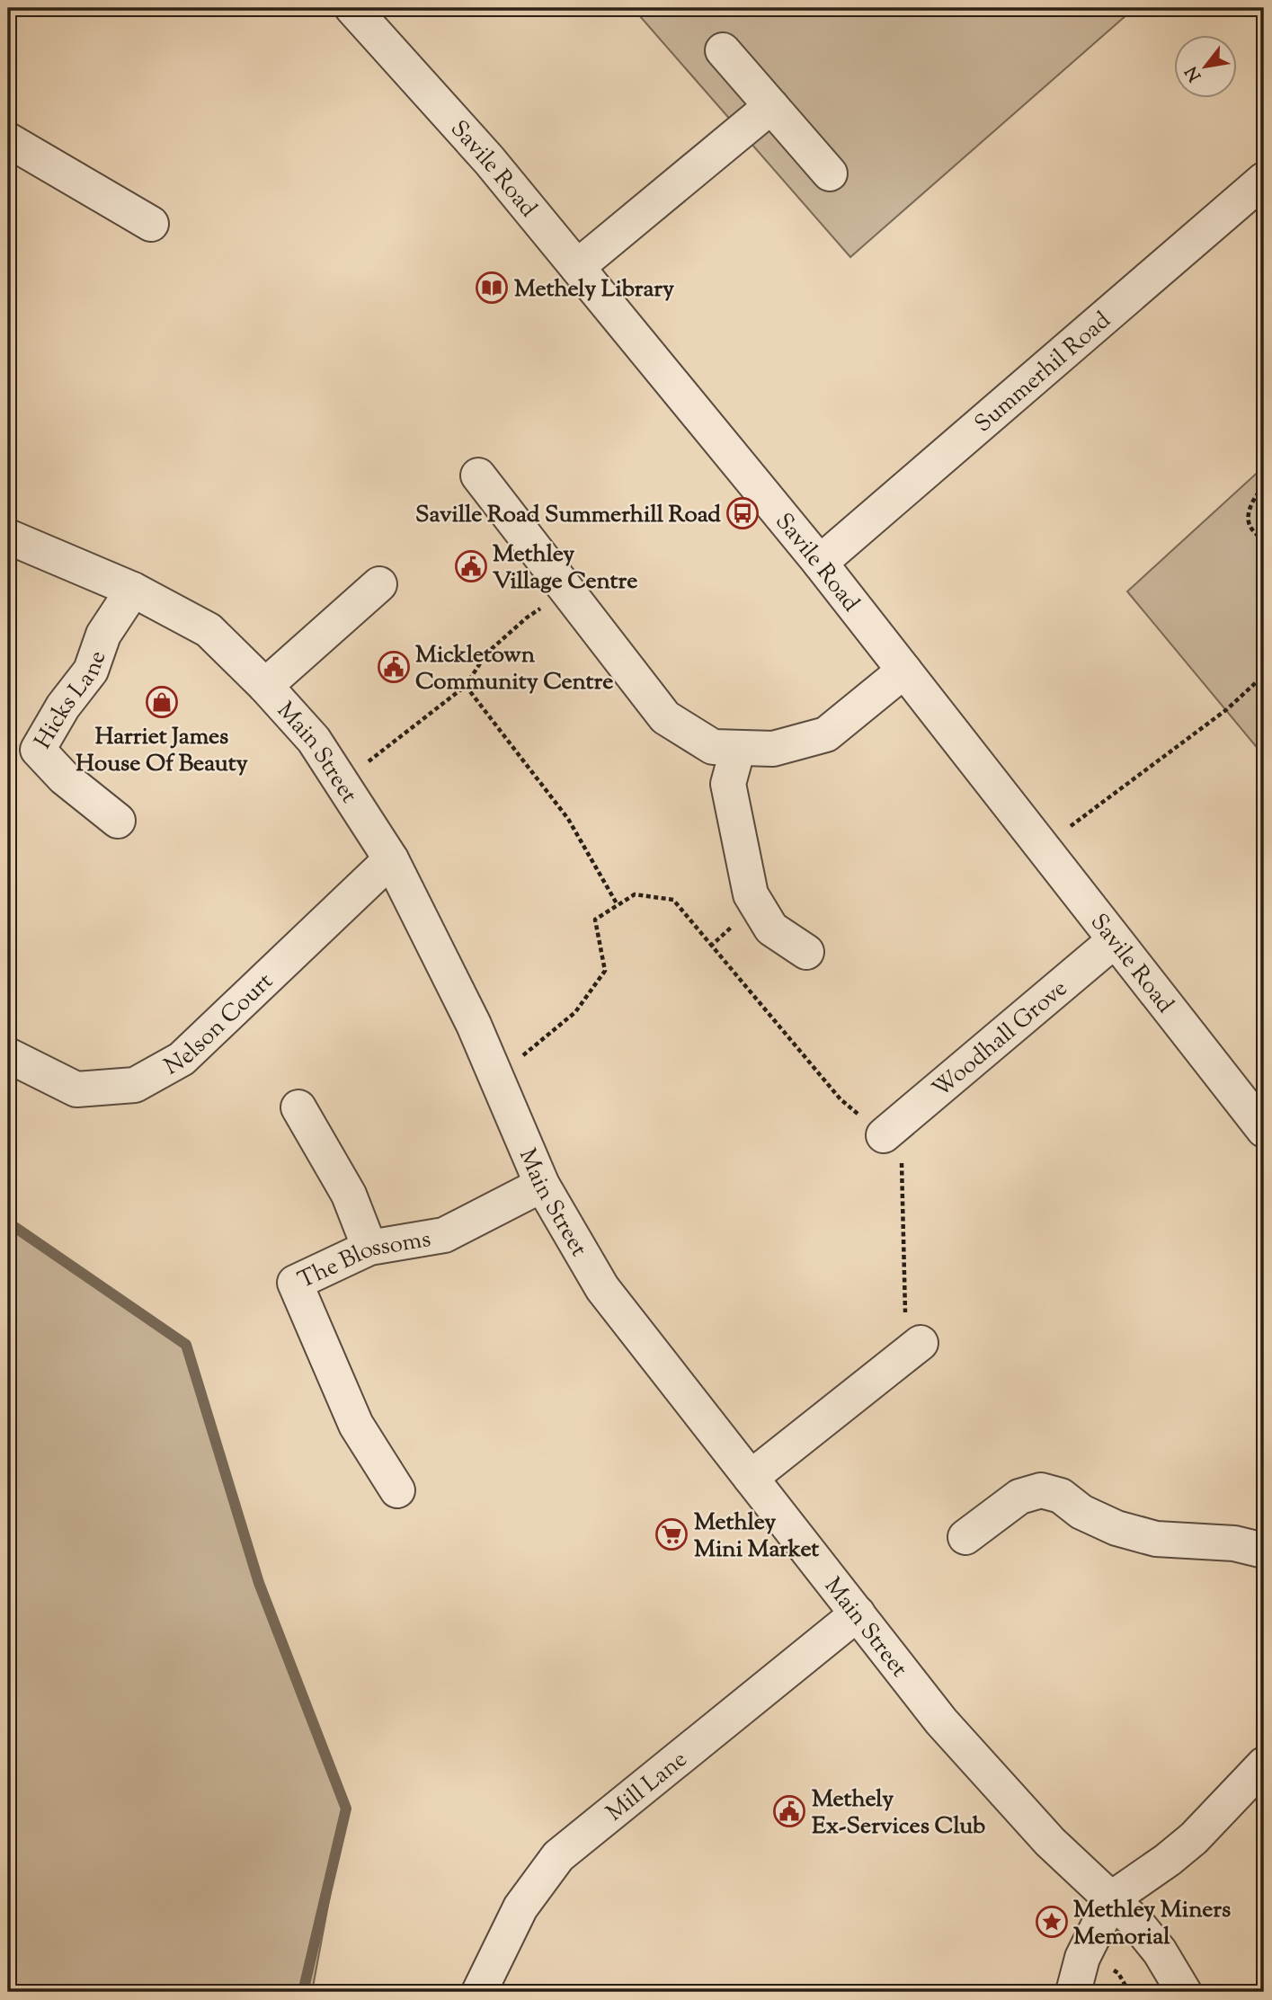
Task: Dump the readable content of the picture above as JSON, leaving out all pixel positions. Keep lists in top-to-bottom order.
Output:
{
  "streets": {
    "street": [
      "Savile Road",
      "Summerhil Road",
      "Hicks Lane",
      "Main Street",
      "Nelson Court",
      "Woodhall Grove",
      "The Blossoms",
      "Mill Lane"
    ]
  },
  "crossings": [
    ["Savile Road", "Summerhil Road"],
    ["Savile Road", "Woodhall Grove"],
    ["Hicks Lane", "Main Street"],
    ["Main Street", "Nelson Court"],
    ["Main Street", "The Blossoms"],
    ["Main Street", "Mill Lane"]
  ],
  "places": {
    "library": ["Methely Library"],
    "bus stop": ["Saville Road Summerhill Road"],
    "public building": ["Methley Village Centre", "Mickletown Community Centre", "Methely Ex-Services Club"],
    "shop": ["Harriet James House Of Beauty"],
    "supermarket": ["Methley Mini Market"],
    "place": ["Methley Miners Memorial"]
  },
  "north": "bottom left"
}
